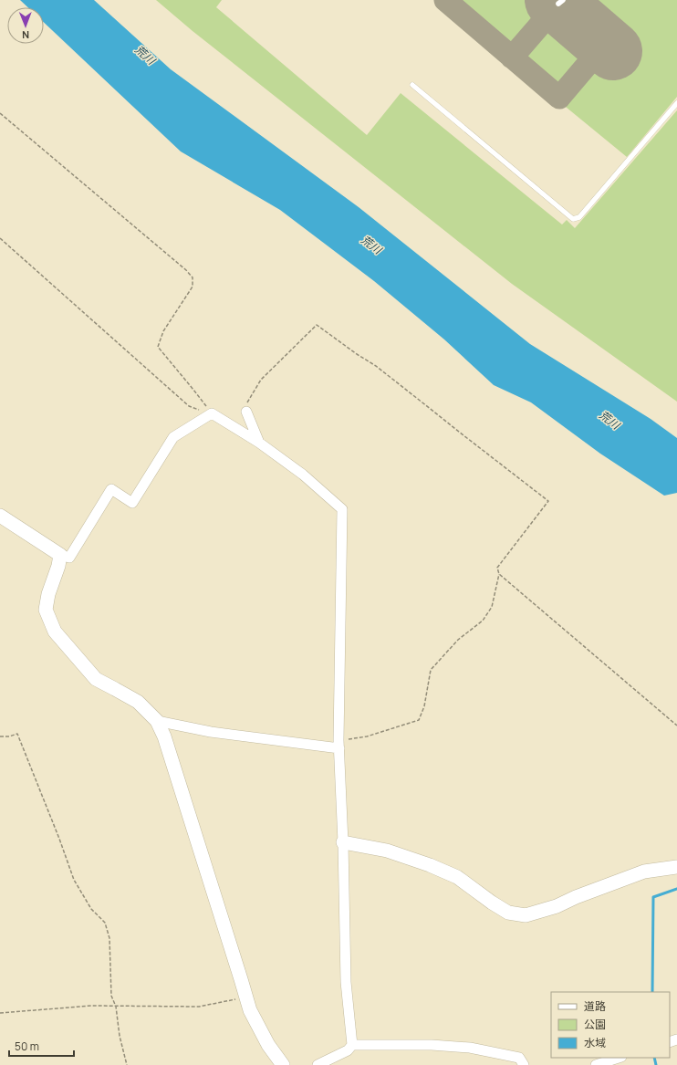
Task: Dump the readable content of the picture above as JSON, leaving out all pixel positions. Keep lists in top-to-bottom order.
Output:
{
  "water": ["荒川"],
  "legend": ["道路", "公園", "水域"],
  "scale_bar": "50 m",
  "north": "bottom"
}
